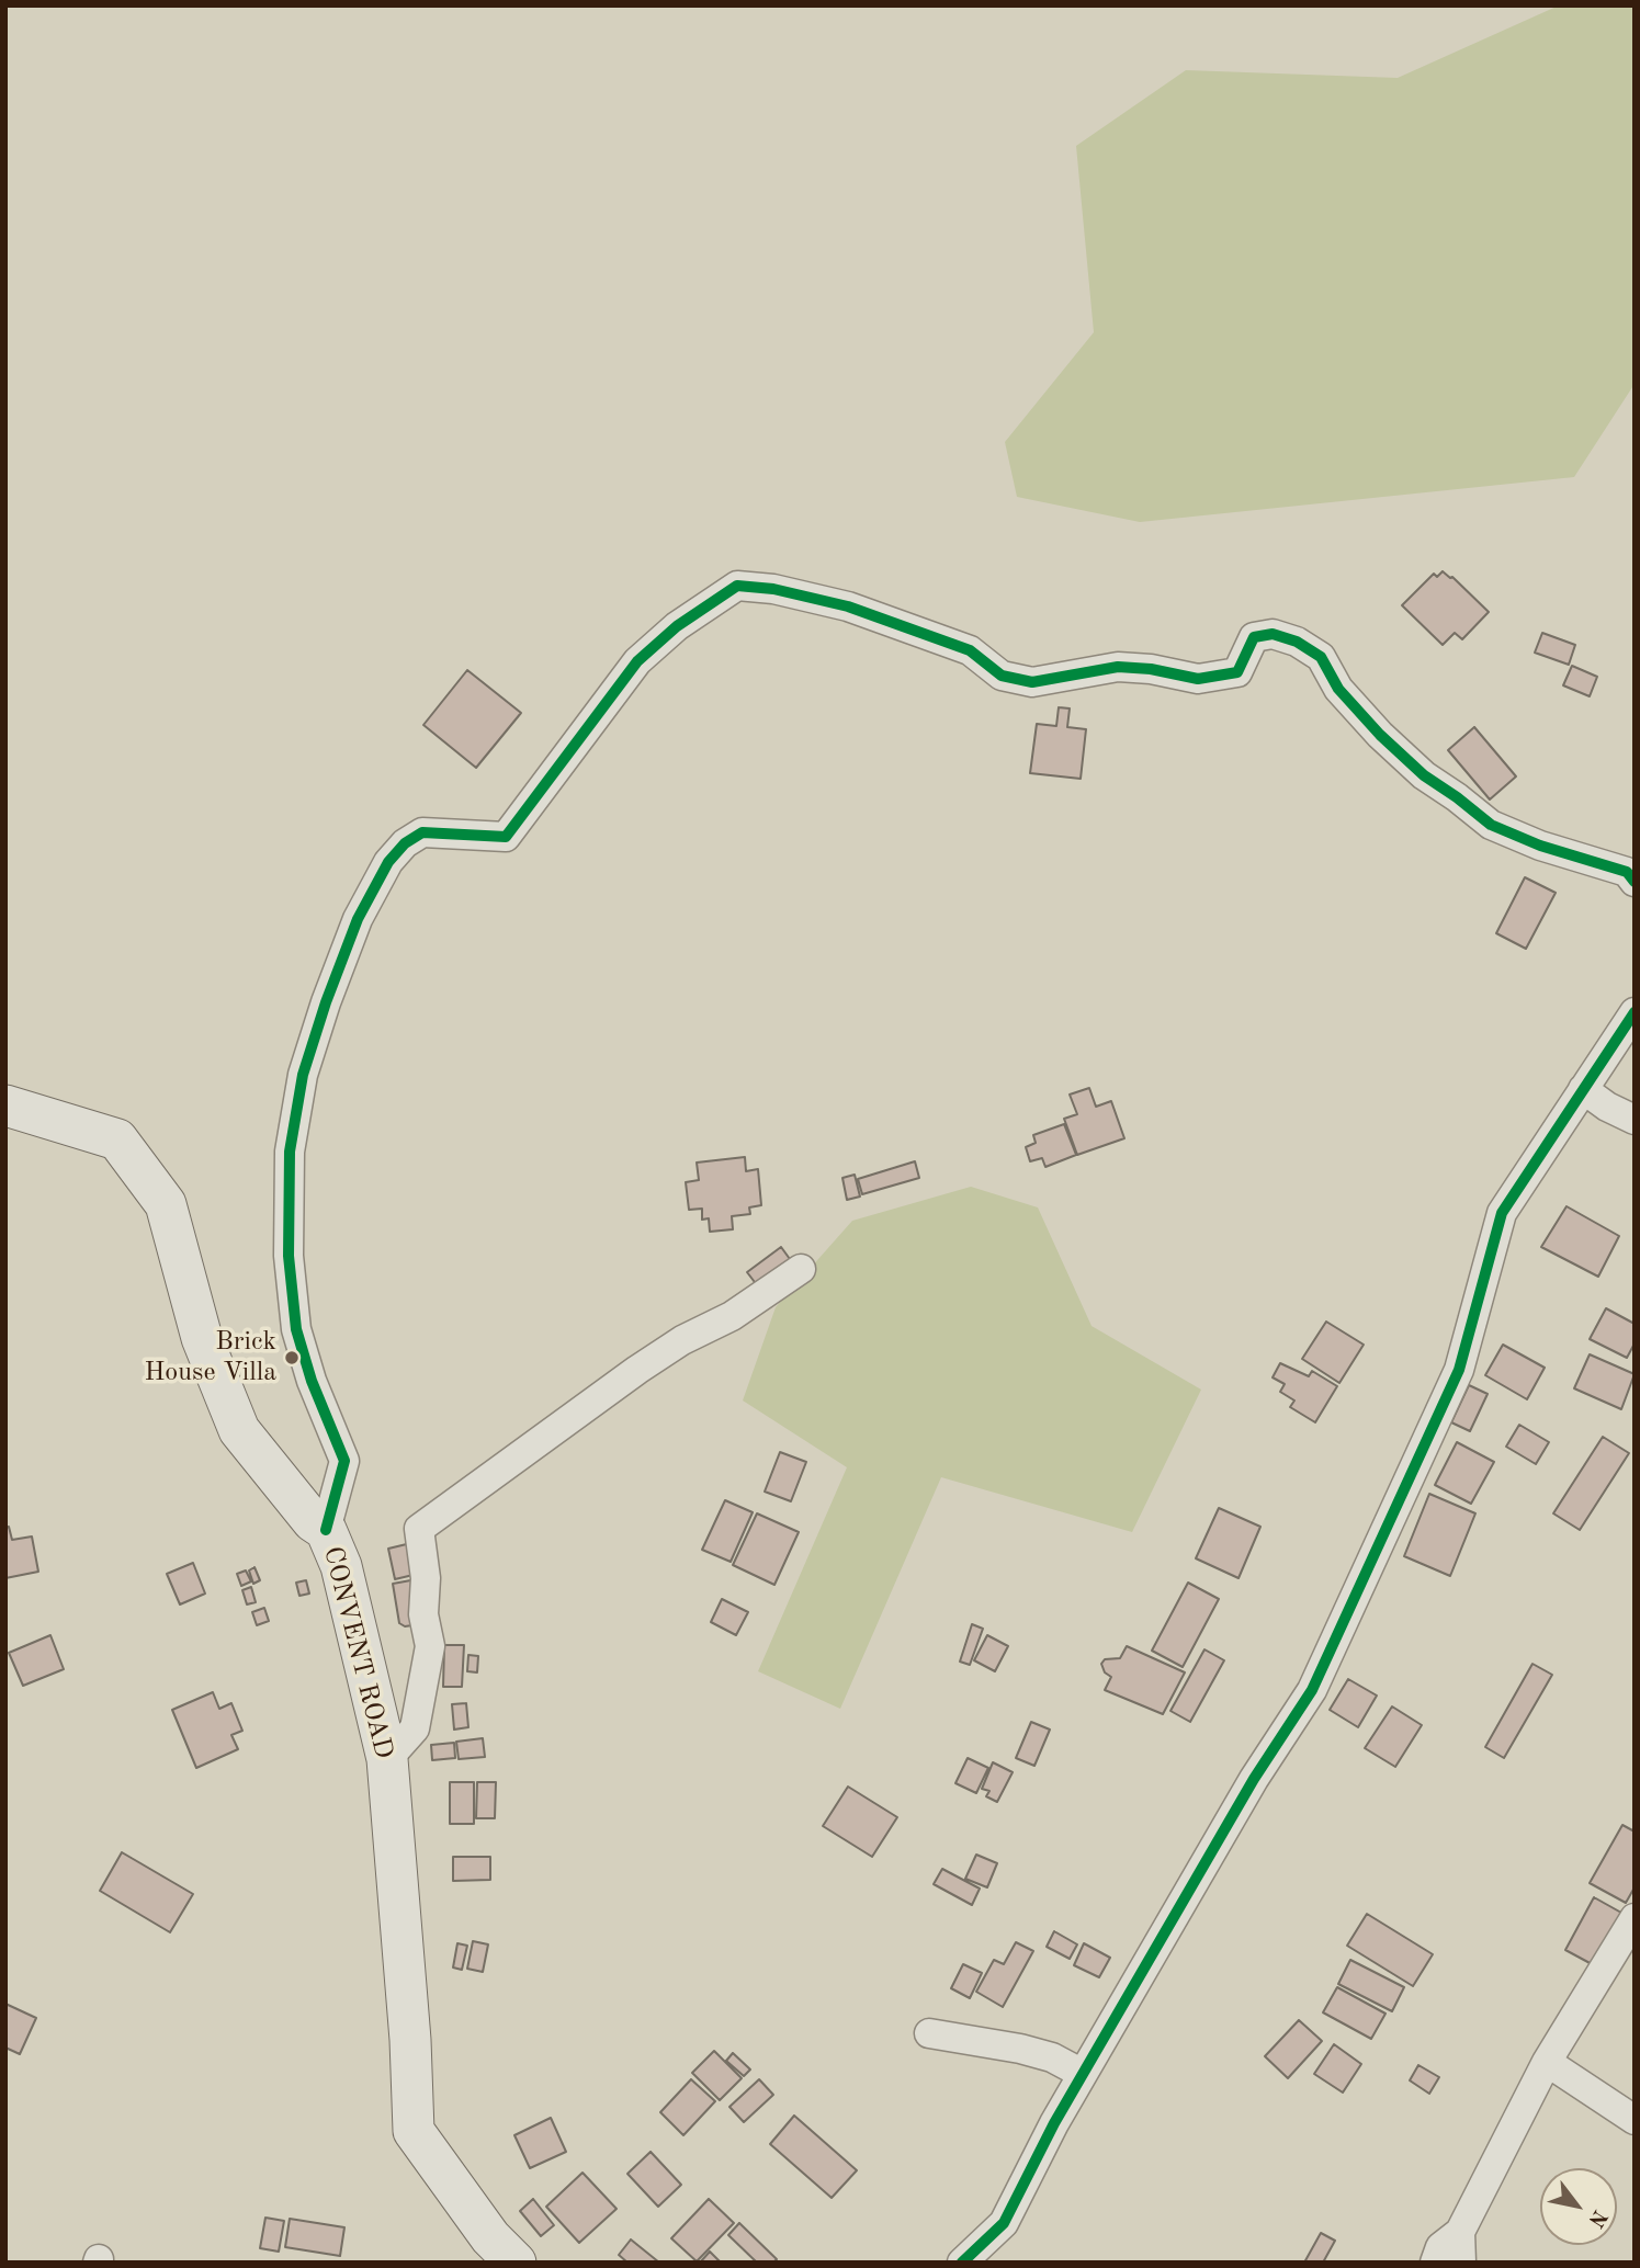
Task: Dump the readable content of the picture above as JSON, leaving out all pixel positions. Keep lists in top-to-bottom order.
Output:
{
  "streets": {
    "main road": ["CONVENT ROAD"]
  },
  "places": ["Brick House Villa"],
  "north": "bottom right"
}
